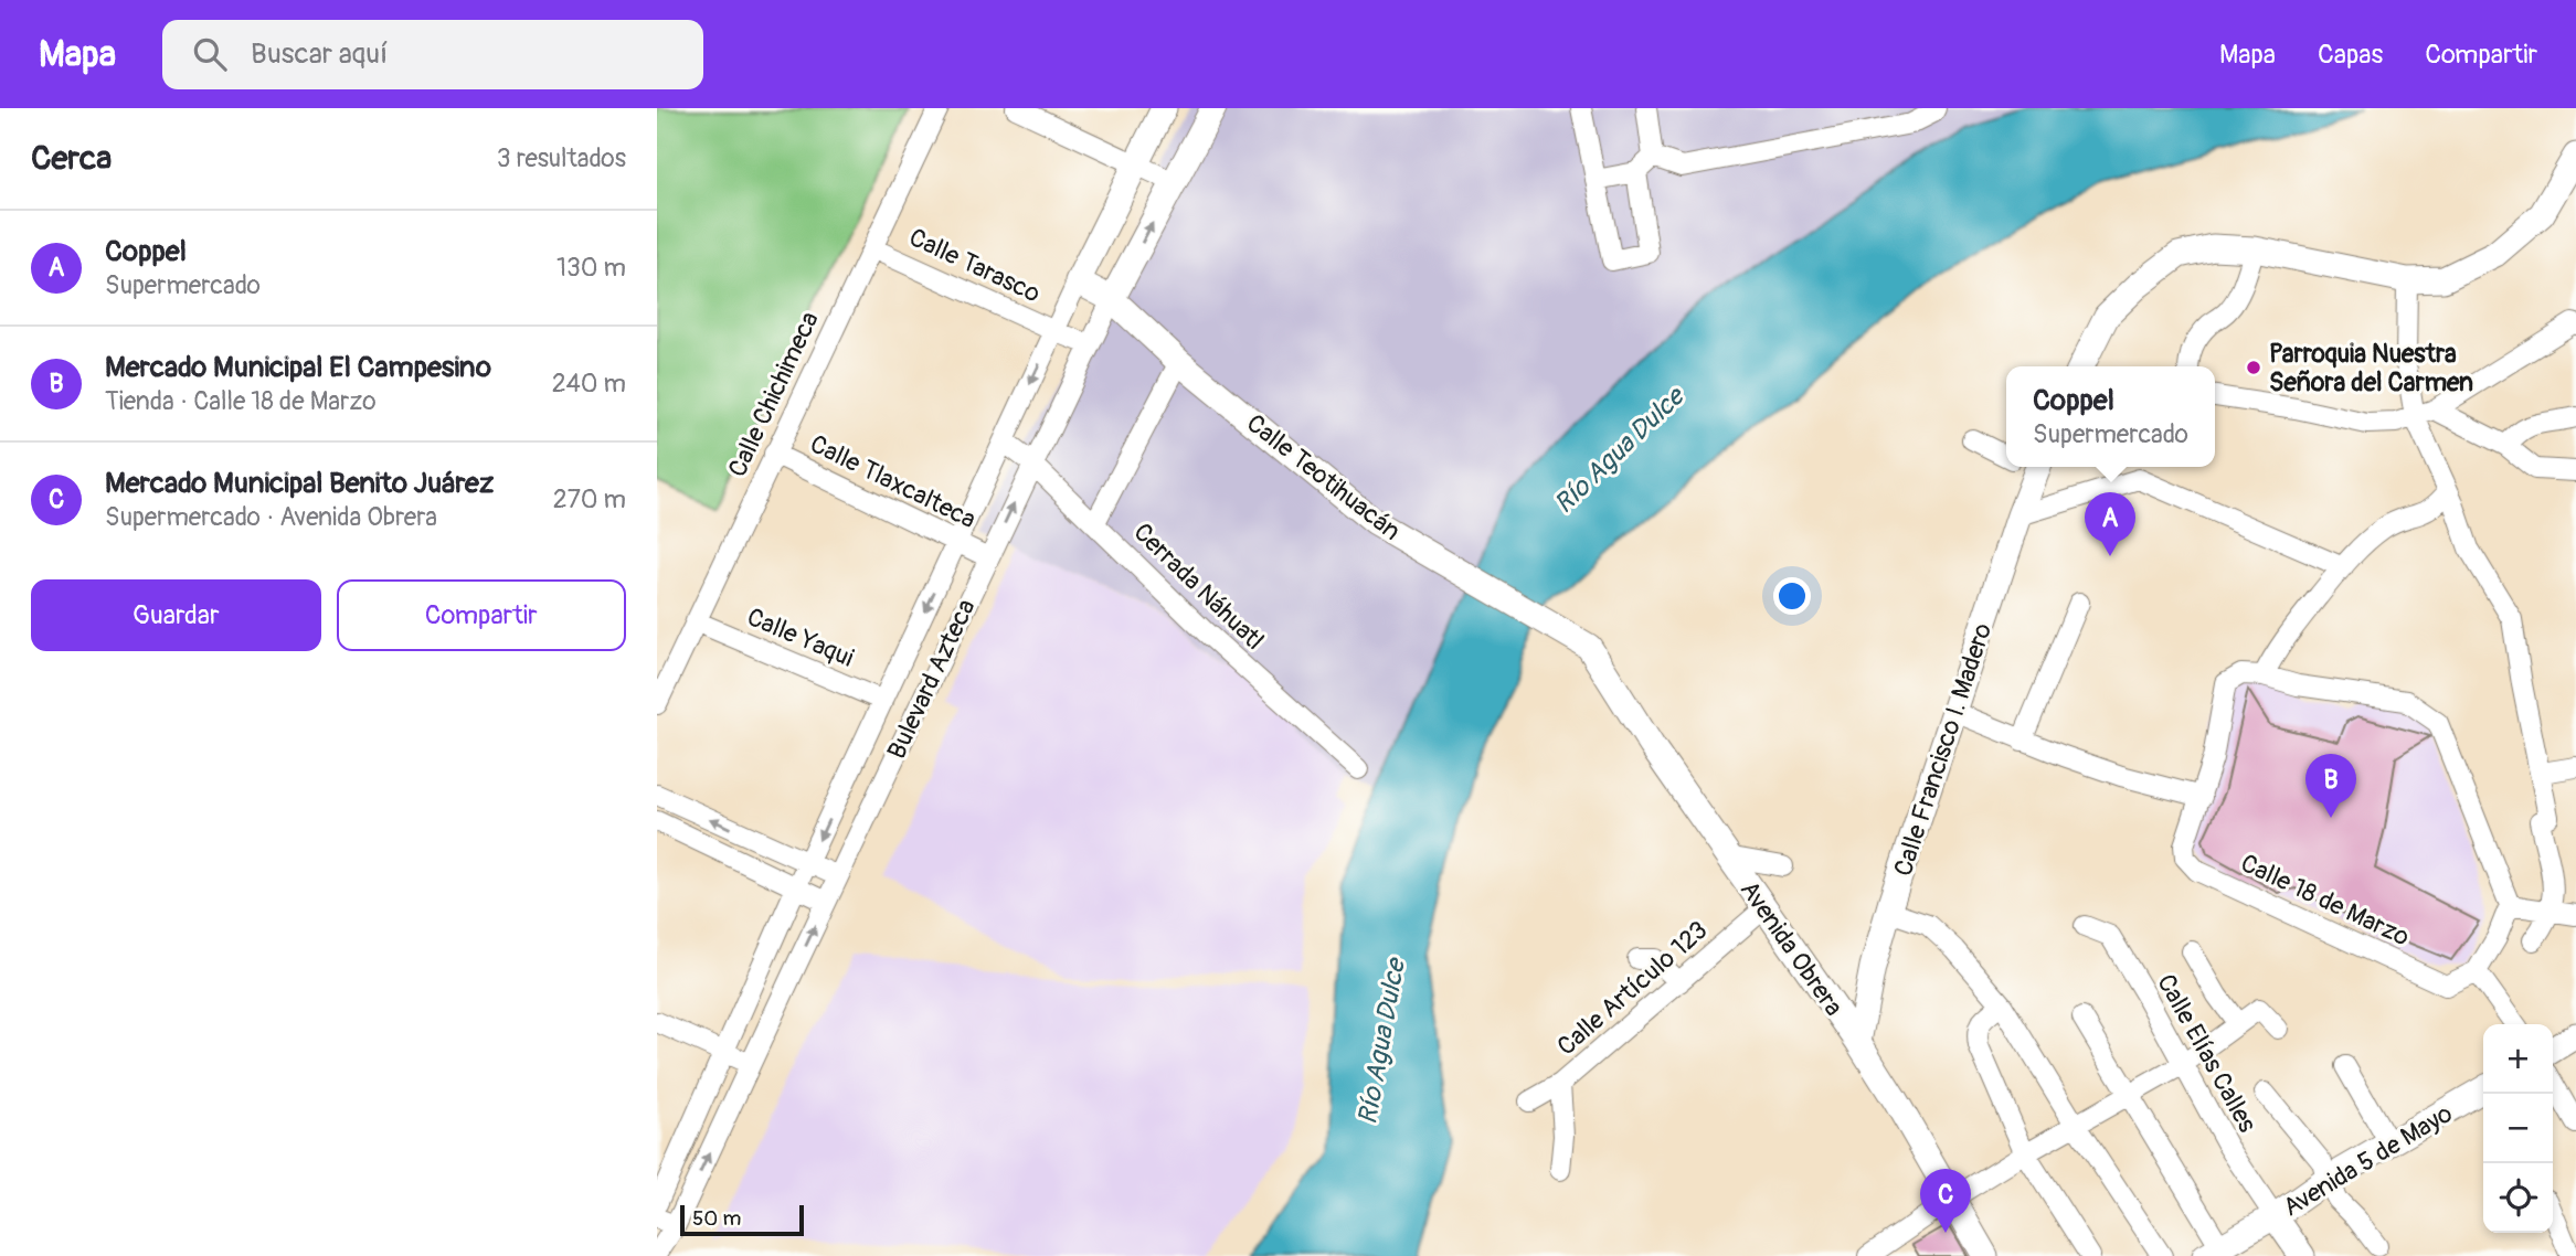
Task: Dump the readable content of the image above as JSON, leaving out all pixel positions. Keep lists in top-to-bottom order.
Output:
{
  "streets": {
    "street": [
      "Calle Tarasco",
      "Calle Chichimeca",
      "Calle Teotihuacán",
      "Calle Tlaxcalteca",
      "Cerrada Náhuatl",
      "Calle Yaqui",
      "Bulevard Azteca",
      "Calle Francisco I. Madero",
      "Calle 18 de Marzo",
      "Avenida Obrera",
      "Calle Artículo 123",
      "Calle Elías Calles",
      "Avenida 5 de Mayo"
    ]
  },
  "crossings": [
    ["Calle Tarasco", "Calle Chichimeca"],
    ["Calle Tarasco", "Bulevard Azteca"],
    ["Calle Chichimeca", "Calle Tlaxcalteca"],
    ["Calle Chichimeca", "Calle Yaqui"],
    ["Calle Teotihuacán", "Bulevard Azteca"],
    ["Calle Teotihuacán", "Avenida Obrera"],
    ["Calle Tlaxcalteca", "Bulevard Azteca"],
    ["Cerrada Náhuatl", "Bulevard Azteca"],
    ["Calle Yaqui", "Bulevard Azteca"],
    ["Calle Francisco I. Madero", "Avenida Obrera"],
    ["Avenida Obrera", "Calle Artículo 123"],
    ["Calle Elías Calles", "Avenida 5 de Mayo"]
  ],
  "water": ["Río Agua Dulce"],
  "places": ["Parroquia Nuestra Señora del Carmen"],
  "scale_bar": "50 m",
  "page": {
    "header": "Mapa",
    "search": "Buscar aquí",
    "nav": ["Mapa", "Capas", "Compartir"],
    "heading": ["Cerca", "3 resultados"],
    "list": [
      {
        "mark": "A",
        "name": "Coppel",
        "note": "Supermercado",
        "value": "130 m"
      },
      {
        "mark": "B",
        "name": "Mercado Municipal El Campesino",
        "note": "Tienda · Calle 18 de Marzo",
        "value": "240 m"
      },
      {
        "mark": "C",
        "name": "Mercado Municipal Benito Juárez",
        "note": "Supermercado · Avenida Obrera",
        "value": "270 m"
      }
    ],
    "popup": ["Coppel", "Supermercado"],
    "pins": ["A", "B", "C"],
    "buttons": ["Guardar", "Compartir"],
    "map_buttons": ["+", "−"],
    "scale": "50 m"
  }
}
